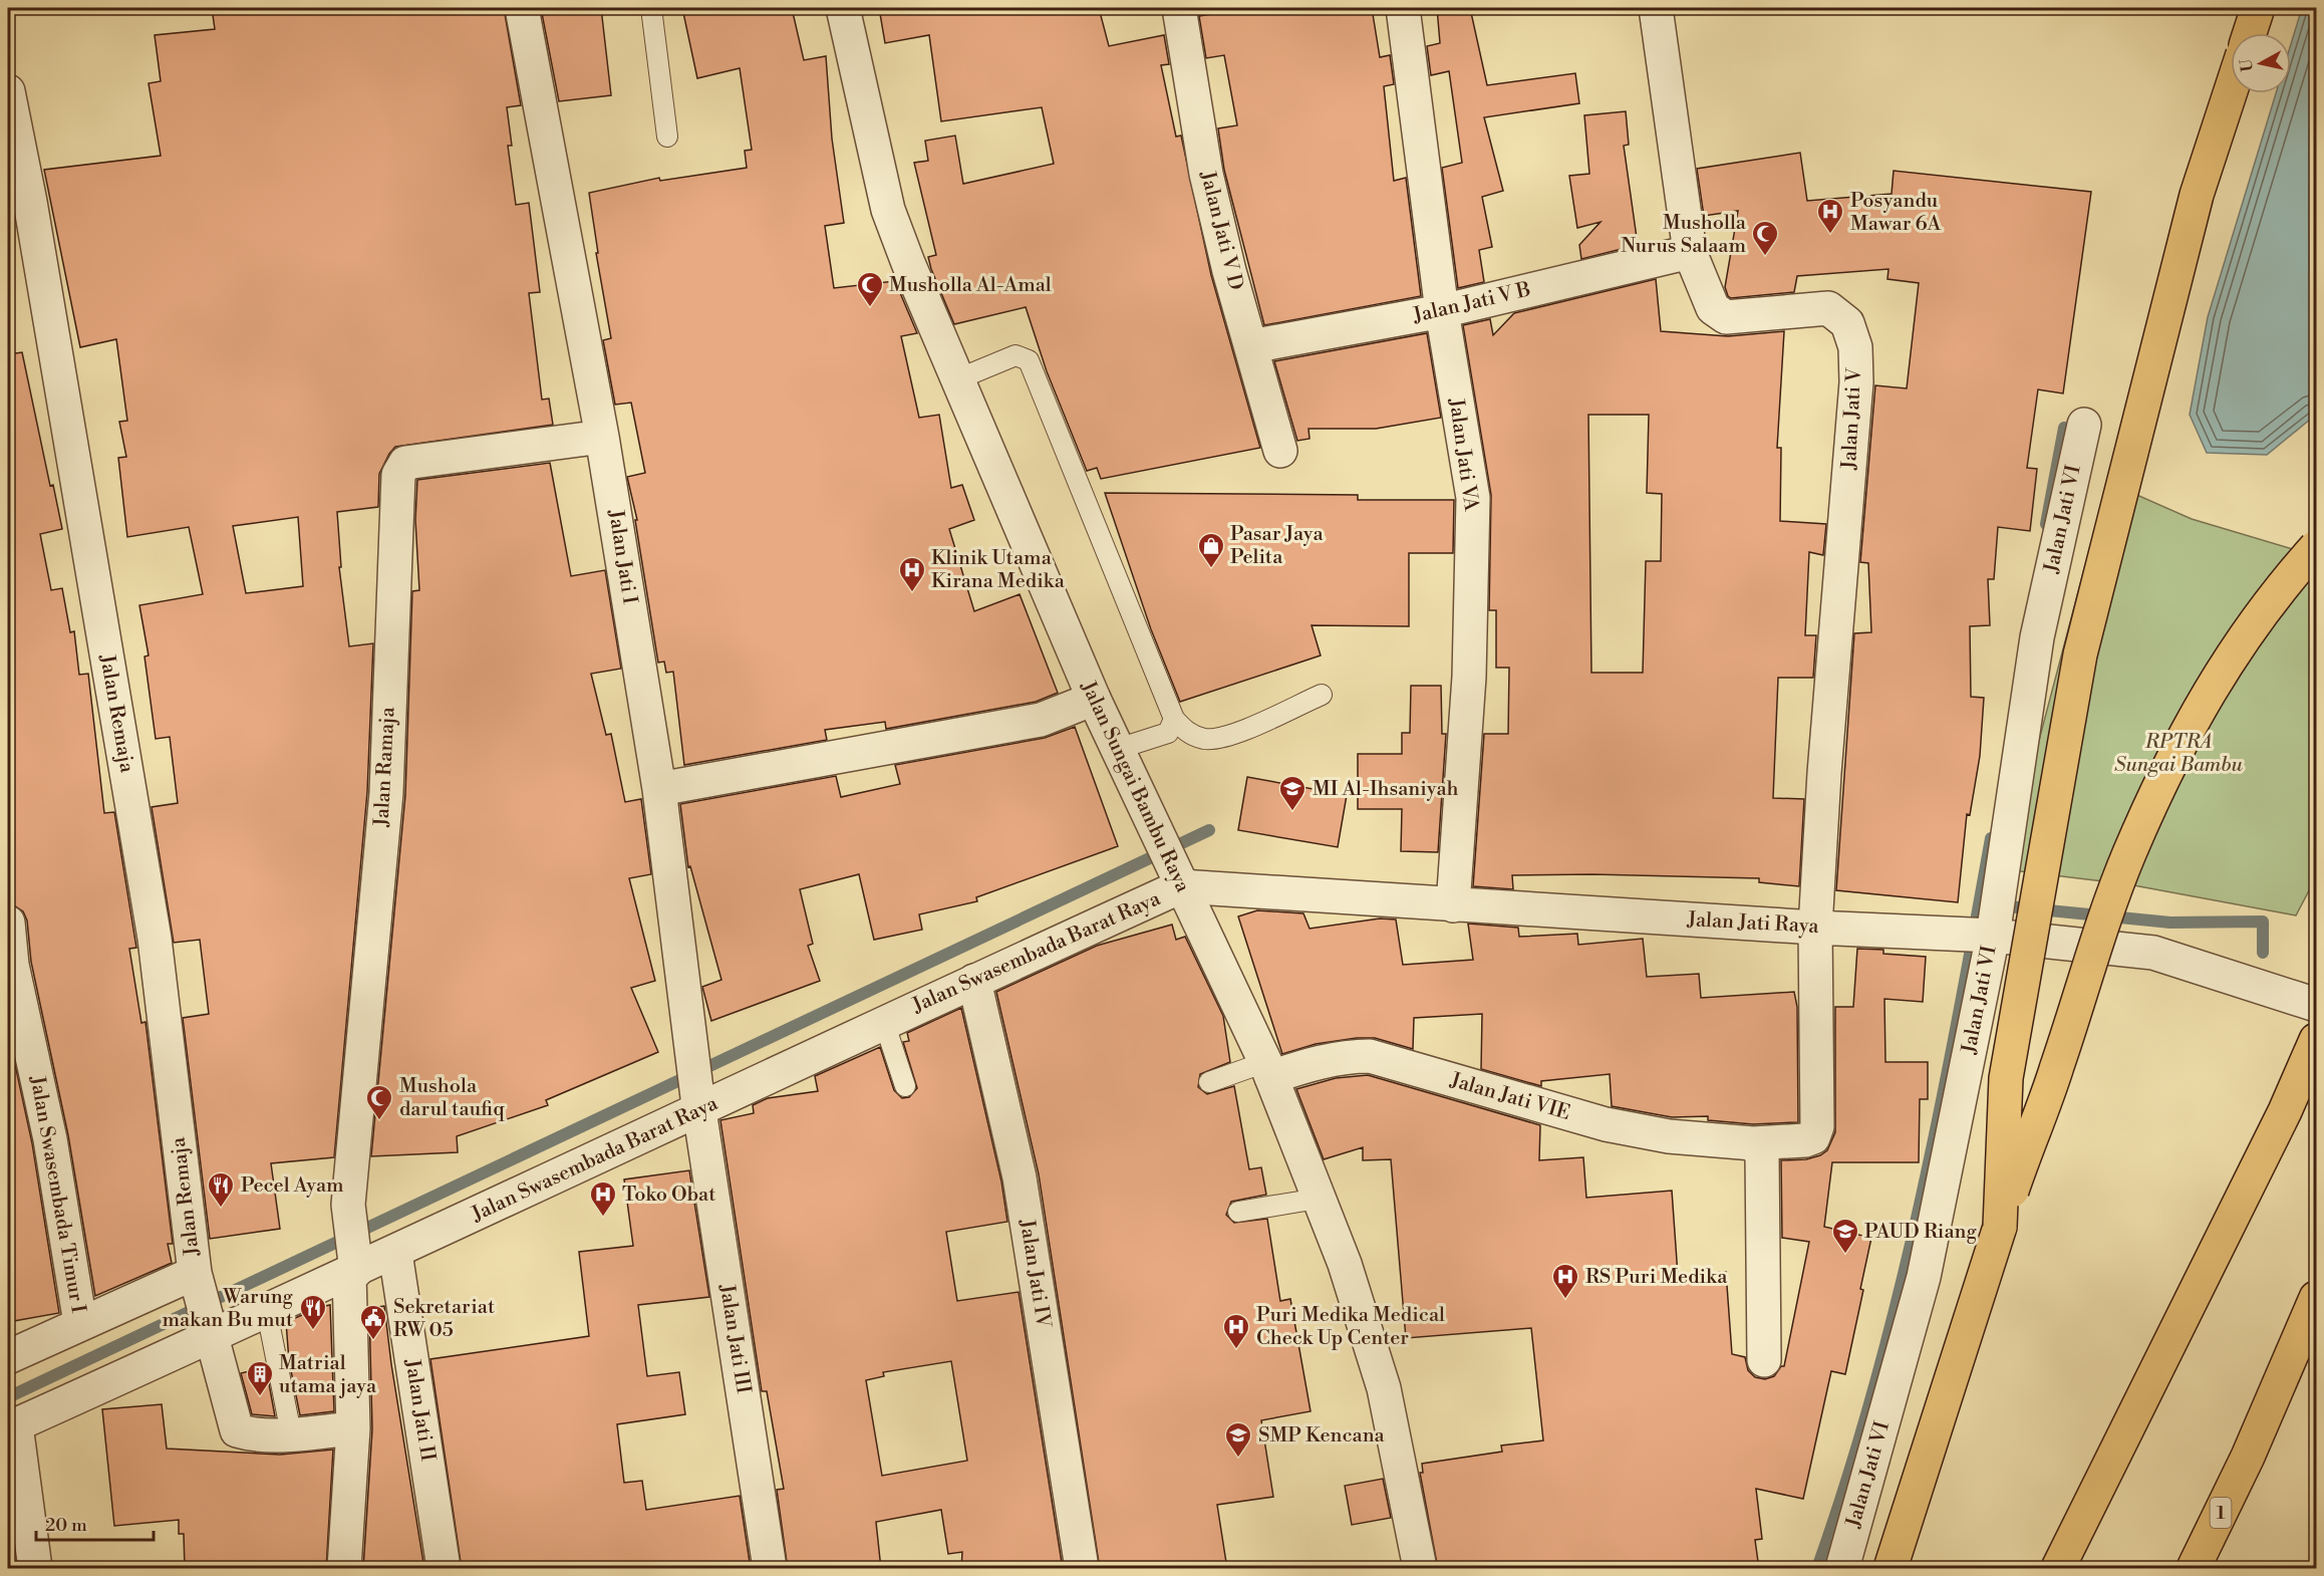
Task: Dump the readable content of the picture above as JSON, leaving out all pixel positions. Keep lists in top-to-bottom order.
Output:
{
  "streets": {
    "highway": ["1"],
    "street": [
      "Jalan Jati V D",
      "Jalan Jati V B",
      "Jalan Jati V",
      "Jalan Jati VA",
      "Jalan Jati VI",
      "Jalan Jati I",
      "Jalan Remaja",
      "Jalan Ramaja",
      "Jalan Sungai Bambu Raya",
      "Jalan Jati Raya",
      "Jalan Swasembada Barat Raya",
      "Jalan Jati VIE",
      "Jalan Swasembada Timur I",
      "Jalan Jati IV",
      "Jalan Jati III",
      "Jalan Jati II"
    ]
  },
  "crossings": [
    ["Jalan Jati V D", "Jalan Jati V B"],
    ["Jalan Jati V B", "Jalan Jati V"],
    ["Jalan Jati V B", "Jalan Jati VA"],
    ["Jalan Jati V", "Jalan Jati Raya"],
    ["Jalan Jati V", "Jalan Jati VIE"],
    ["Jalan Jati VA", "Jalan Jati Raya"],
    ["Jalan Jati VI", "Jalan Jati Raya"],
    ["Jalan Jati I", "Jalan Ramaja"],
    ["Jalan Jati I", "Jalan Swasembada Barat Raya"],
    ["Jalan Jati I", "Jalan Jati III"],
    ["Jalan Remaja", "Jalan Swasembada Barat Raya"],
    ["Jalan Ramaja", "Jalan Swasembada Barat Raya"],
    ["Jalan Sungai Bambu Raya", "Jalan Jati Raya"],
    ["Jalan Sungai Bambu Raya", "Jalan Swasembada Barat Raya"],
    ["Jalan Sungai Bambu Raya", "Jalan Jati VIE"],
    ["Jalan Jati Raya", "Jalan Swasembada Barat Raya"],
    ["Jalan Jati Raya", "Jalan Jati VIE"],
    ["Jalan Swasembada Barat Raya", "Jalan Jati IV"],
    ["Jalan Swasembada Barat Raya", "Jalan Jati III"],
    ["Jalan Swasembada Barat Raya", "Jalan Jati II"]
  ],
  "parks": ["RPTRA Sungai Bambu"],
  "places": {
    "hospital": [
      "Posyandu Mawar 6A",
      "Klinik Utama Kirana Medika",
      "Toko Obat",
      "RS Puri Medika",
      "Puri Medika Medical Check Up Center"
    ],
    "mosque": ["Musholla Nurus Salaam", "Musholla Al-Amal", "Mushola darul taufiq"],
    "shop": ["Pasar Jaya Pelita"],
    "school or university": ["MI Al-Ihsaniyah", "PAUD Riang", "SMP Kencana"],
    "restaurant": ["Pecel Ayam", "Warung makan Bu mut"],
    "public building": ["Sekretariat RW 05"],
    "building": ["Matrial utama jaya"]
  },
  "scale_bar": "20 m",
  "north": "left"
}
